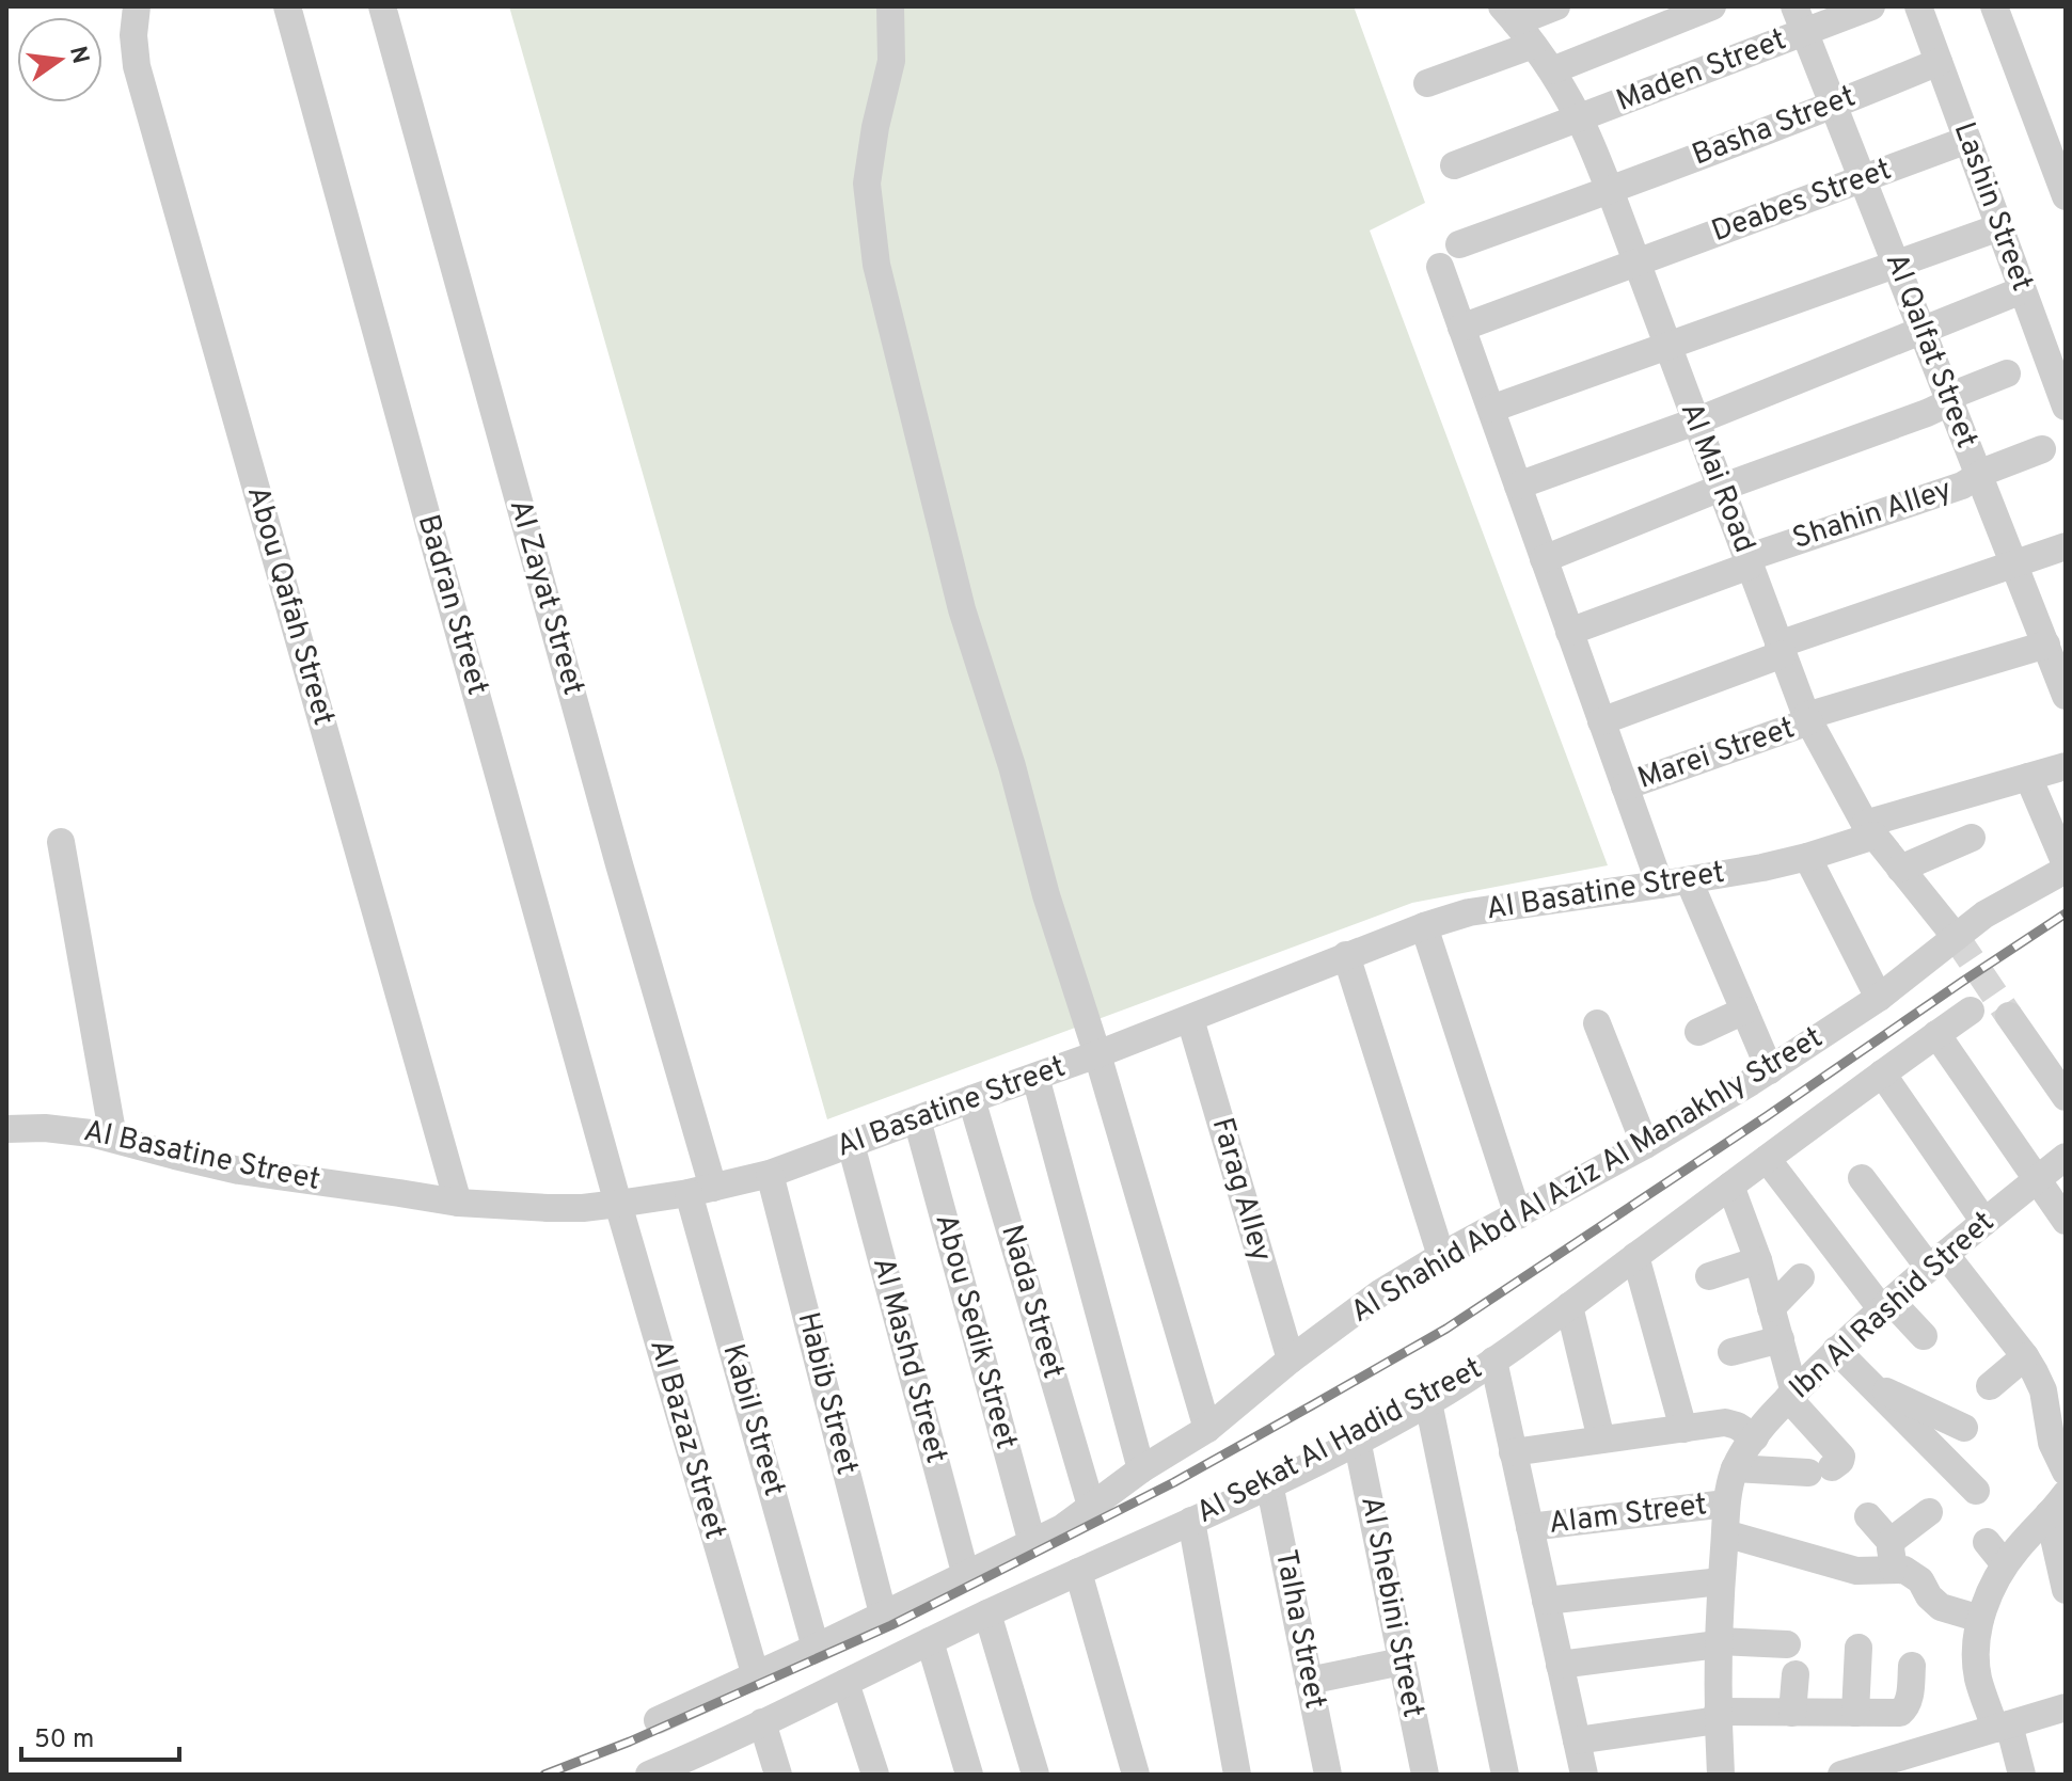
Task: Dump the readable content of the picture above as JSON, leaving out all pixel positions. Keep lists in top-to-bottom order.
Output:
{
  "streets": {
    "street": [
      "Maden Street",
      "Basha Street",
      "Deabes Street",
      "Lashin Street",
      "Al Qalfat Street",
      "Al Mai Road",
      "Shahin Alley",
      "Al Zayat Street",
      "Badran Street",
      "Abou Qafah Street",
      "Marei Street",
      "Al Basatine Street",
      "Al Shahid Abd Al Aziz Al Manakhly Street",
      "Farag Alley",
      "Nada Street",
      "Ibn Al Rashid Street",
      "Abou Sedik Street",
      "Al Mashd Street",
      "Habib Street",
      "Kabil Street",
      "Al Bazaz Street",
      "Al Sekat Al Hadid Street",
      "Alam Street",
      "Al Shebini Street",
      "Talha Street"
    ]
  },
  "crossings": [
    ["Maden Street", "Al Qalfat Street"],
    ["Maden Street", "Al Mai Road"],
    ["Basha Street", "Lashin Street"],
    ["Basha Street", "Al Qalfat Street"],
    ["Basha Street", "Al Mai Road"],
    ["Deabes Street", "Lashin Street"],
    ["Deabes Street", "Al Qalfat Street"],
    ["Deabes Street", "Al Mai Road"],
    ["Al Qalfat Street", "Shahin Alley"],
    ["Al Qalfat Street", "Marei Street"],
    ["Al Mai Road", "Shahin Alley"],
    ["Al Mai Road", "Marei Street"],
    ["Al Mai Road", "Al Basatine Street"],
    ["Al Mai Road", "Al Shahid Abd Al Aziz Al Manakhly Street"],
    ["Al Zayat Street", "Al Basatine Street"],
    ["Al Zayat Street", "Kabil Street"],
    ["Badran Street", "Al Basatine Street"],
    ["Badran Street", "Al Bazaz Street"],
    ["Abou Qafah Street", "Al Basatine Street"],
    ["Al Basatine Street", "Farag Alley"],
    ["Al Basatine Street", "Nada Street"],
    ["Al Basatine Street", "Abou Sedik Street"],
    ["Al Basatine Street", "Al Mashd Street"],
    ["Al Basatine Street", "Habib Street"],
    ["Al Basatine Street", "Kabil Street"],
    ["Al Basatine Street", "Al Bazaz Street"],
    ["Al Shahid Abd Al Aziz Al Manakhly Street", "Farag Alley"],
    ["Al Shahid Abd Al Aziz Al Manakhly Street", "Nada Street"],
    ["Al Shahid Abd Al Aziz Al Manakhly Street", "Abou Sedik Street"],
    ["Al Shahid Abd Al Aziz Al Manakhly Street", "Al Mashd Street"],
    ["Al Shahid Abd Al Aziz Al Manakhly Street", "Habib Street"],
    ["Al Shahid Abd Al Aziz Al Manakhly Street", "Kabil Street"],
    ["Al Shahid Abd Al Aziz Al Manakhly Street", "Al Bazaz Street"],
    ["Ibn Al Rashid Street", "Alam Street"],
    ["Al Sekat Al Hadid Street", "Al Shebini Street"],
    ["Al Sekat Al Hadid Street", "Talha Street"]
  ],
  "scale_bar": "50 m",
  "north": "right"
}
